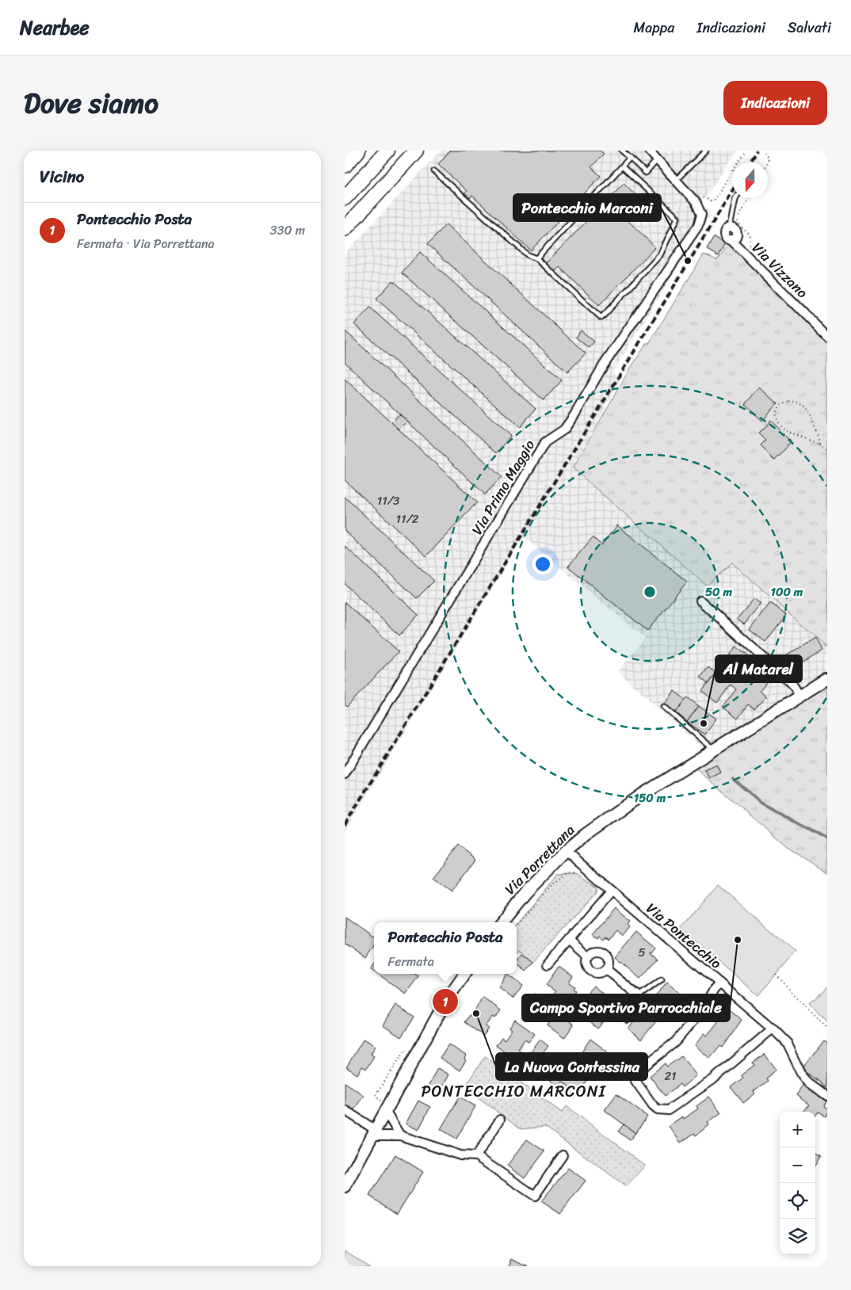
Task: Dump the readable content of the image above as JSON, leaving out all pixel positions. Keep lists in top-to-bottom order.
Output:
{
  "streets": {
    "main road": ["Via Porrettana"],
    "street": ["Via Vizzano", "Via Primo Maggio", "Via Pontecchio"]
  },
  "crossings": [
    ["Via Porrettana", "Via Pontecchio"]
  ],
  "districts": ["PONTECCHIO MARCONI"],
  "places": [
    "Pontecchio Marconi",
    "Al Matarel",
    "Campo Sportivo Parrocchiale",
    "La Nuova Contessina"
  ],
  "house_numbers": [
    "11/3",
    "11/2",
    "5",
    "21"
  ],
  "north": "bottom",
  "page": {
    "header": "Nearbee",
    "nav": ["Mappa", "Indicazioni", "Salvati"],
    "title": "Dove siamo",
    "buttons": "Indicazioni",
    "heading": "Vicino",
    "list": [
      {
        "mark": "1",
        "name": "Pontecchio Posta",
        "note": "Fermata · Via Porrettana",
        "value": "330 m"
      }
    ],
    "popup": ["Pontecchio Posta", "Fermata"],
    "pins": "1",
    "map_buttons": ["+", "−"]
  },
  "rings": ["50 m", "100 m", "150 m"]
}
